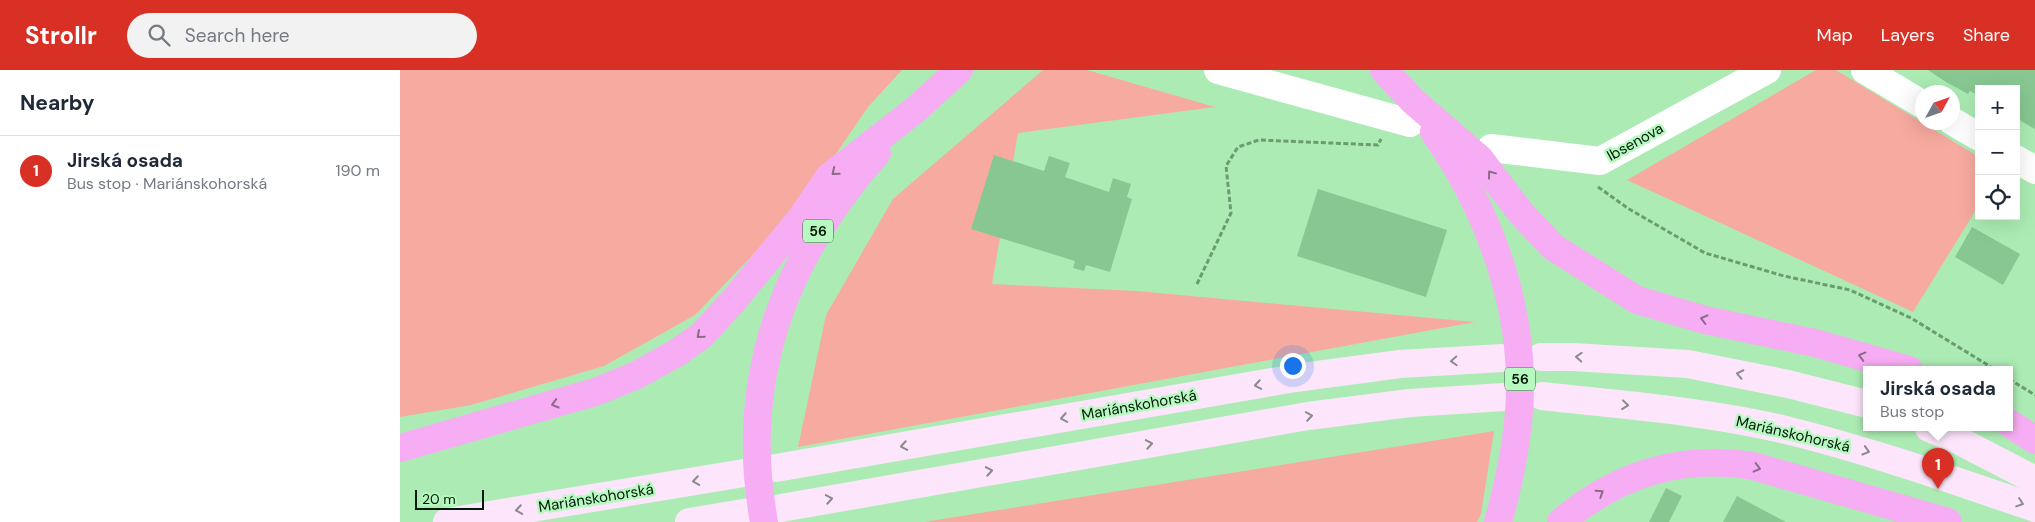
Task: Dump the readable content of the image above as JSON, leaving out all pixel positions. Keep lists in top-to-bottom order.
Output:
{
  "streets": {
    "highway": ["56"],
    "main road": ["Mariánskohorská"],
    "street": ["Ibsenova"]
  },
  "scale_bar": "20 m",
  "north": "top right",
  "page": {
    "header": "Strollr",
    "search": "Search here",
    "nav": ["Map", "Layers", "Share"],
    "heading": "Nearby",
    "map_buttons": ["+", "−"],
    "list": [
      {
        "mark": "1",
        "name": "Jirská osada",
        "note": "Bus stop · Mariánskohorská",
        "value": "190 m"
      }
    ],
    "popup": ["Jirská osada", "Bus stop"],
    "pins": "1",
    "scale": "20 m"
  }
}
